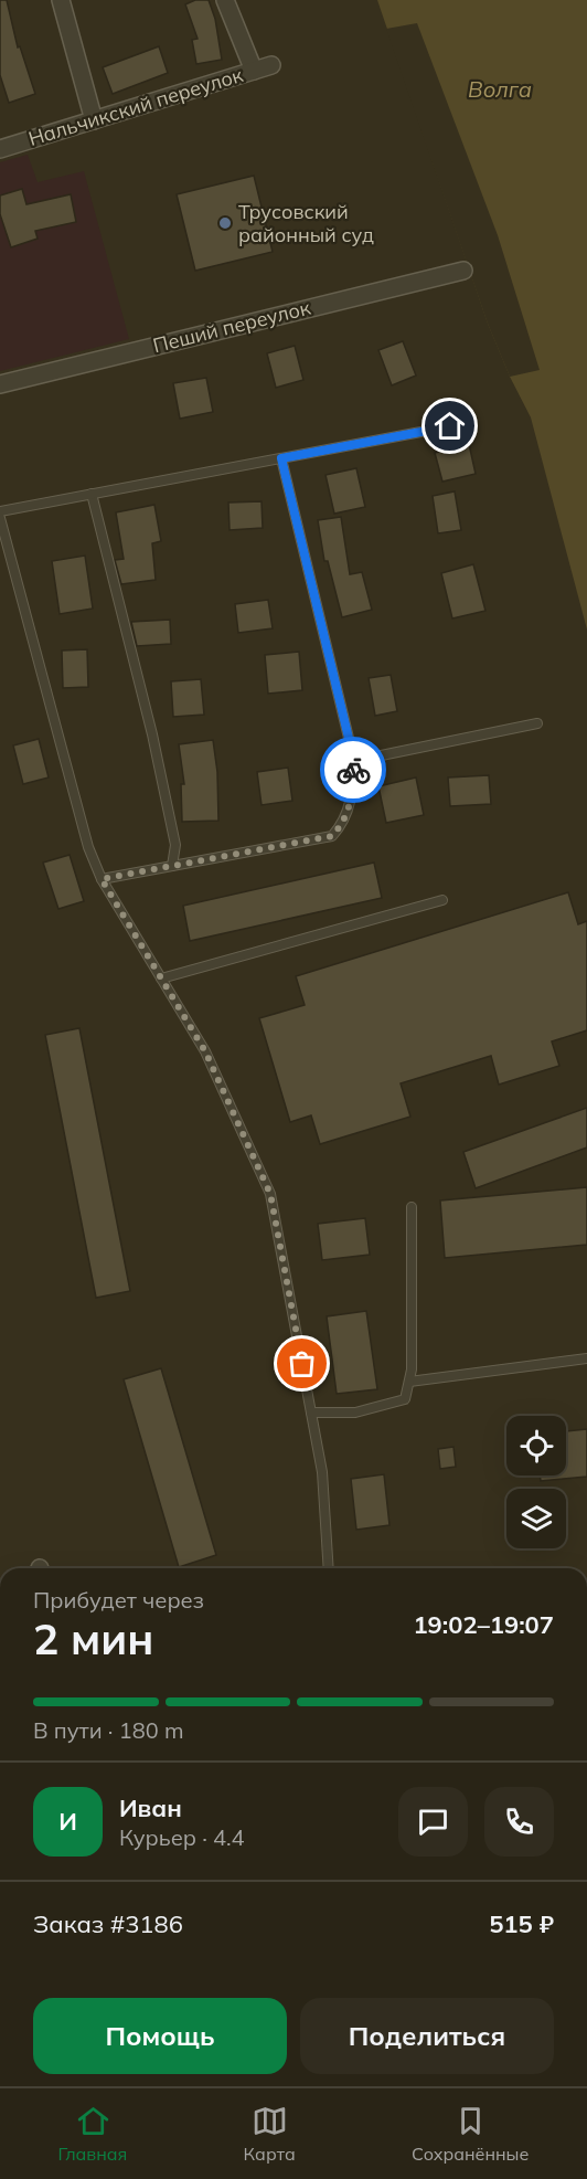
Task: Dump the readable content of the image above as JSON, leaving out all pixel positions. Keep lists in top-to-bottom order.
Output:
{
  "streets": {
    "street": ["Нальчикский переулок", "Пеший переулок"]
  },
  "water": ["Волга"],
  "places": ["Трусовский районный суд"],
  "page": {
    "heading": ["2 мин", "Прибудет через", "19:02–19:07"],
    "panel": [
      "Иван",
      "Курьер · 4.4",
      "Заказ #3186",
      "515 ₽"
    ],
    "bar": "В пути · 180 m",
    "round": "И",
    "buttons": ["Помощь", "Поделиться"],
    "tabs": ["Главная", "Карта", "Сохранённые"]
  }
}
